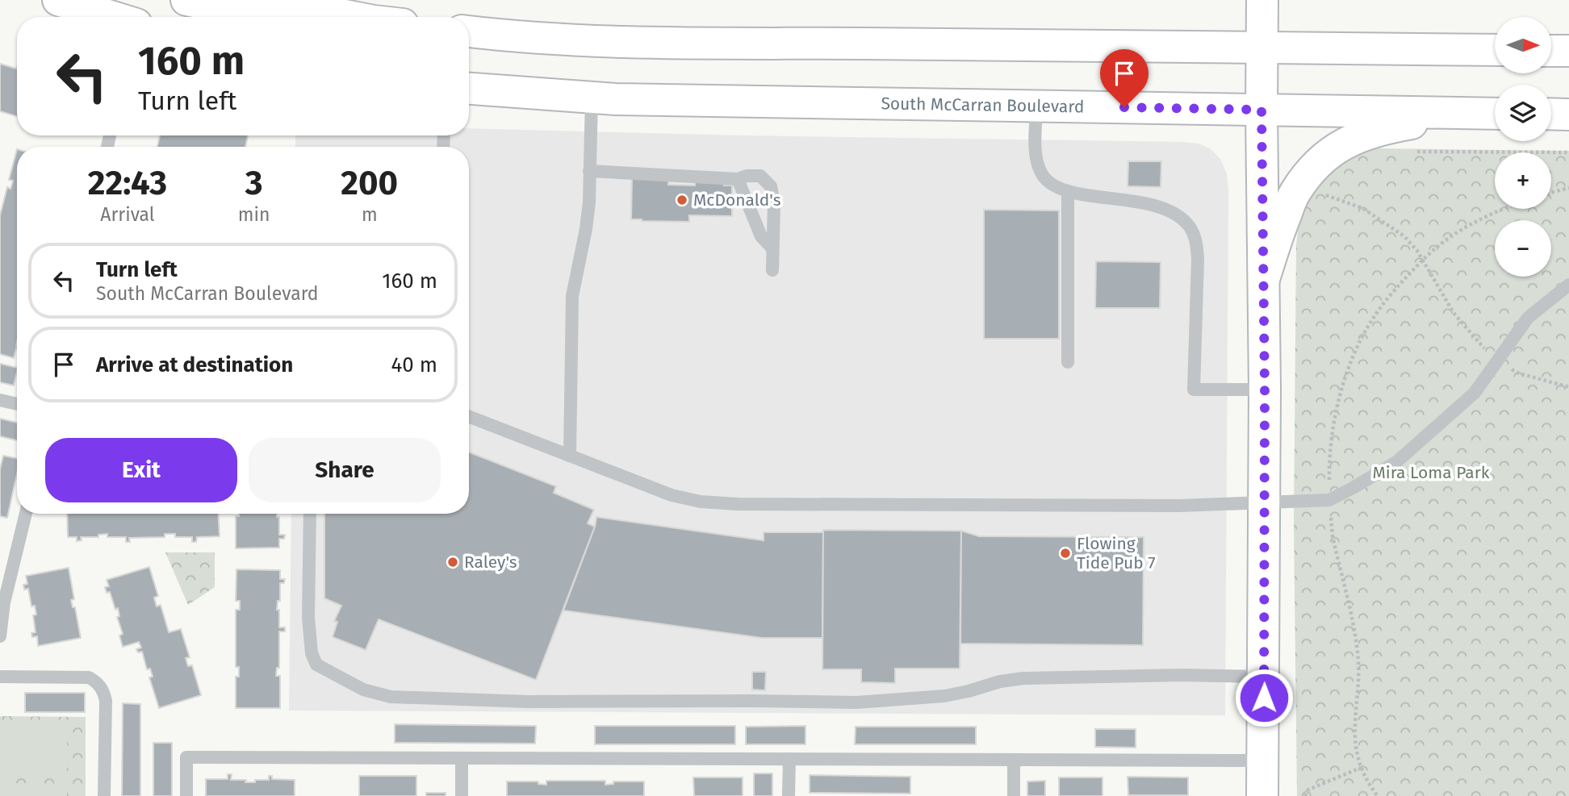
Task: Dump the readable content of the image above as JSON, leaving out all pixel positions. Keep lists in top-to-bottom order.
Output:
{
  "streets": {
    "main road": ["South McCarran Boulevard"]
  },
  "parks": ["Mira Loma Park"],
  "places": ["McDonald's", "Flowing Tide Pub 7", "Raley's"],
  "north": "right",
  "page": {
    "map_buttons": ["+", "−"],
    "turn": ["160 m", "Turn left"],
    "eta": [
      "22:43",
      "Arrival",
      "3",
      "min",
      "200",
      "m"
    ],
    "list": [
      {
        "name": "Turn left",
        "note": "South McCarran Boulevard",
        "value": "160 m"
      },
      {
        "name": "Arrive at destination",
        "value": "40 m"
      }
    ],
    "buttons": ["Exit", "Share"]
  }
}
